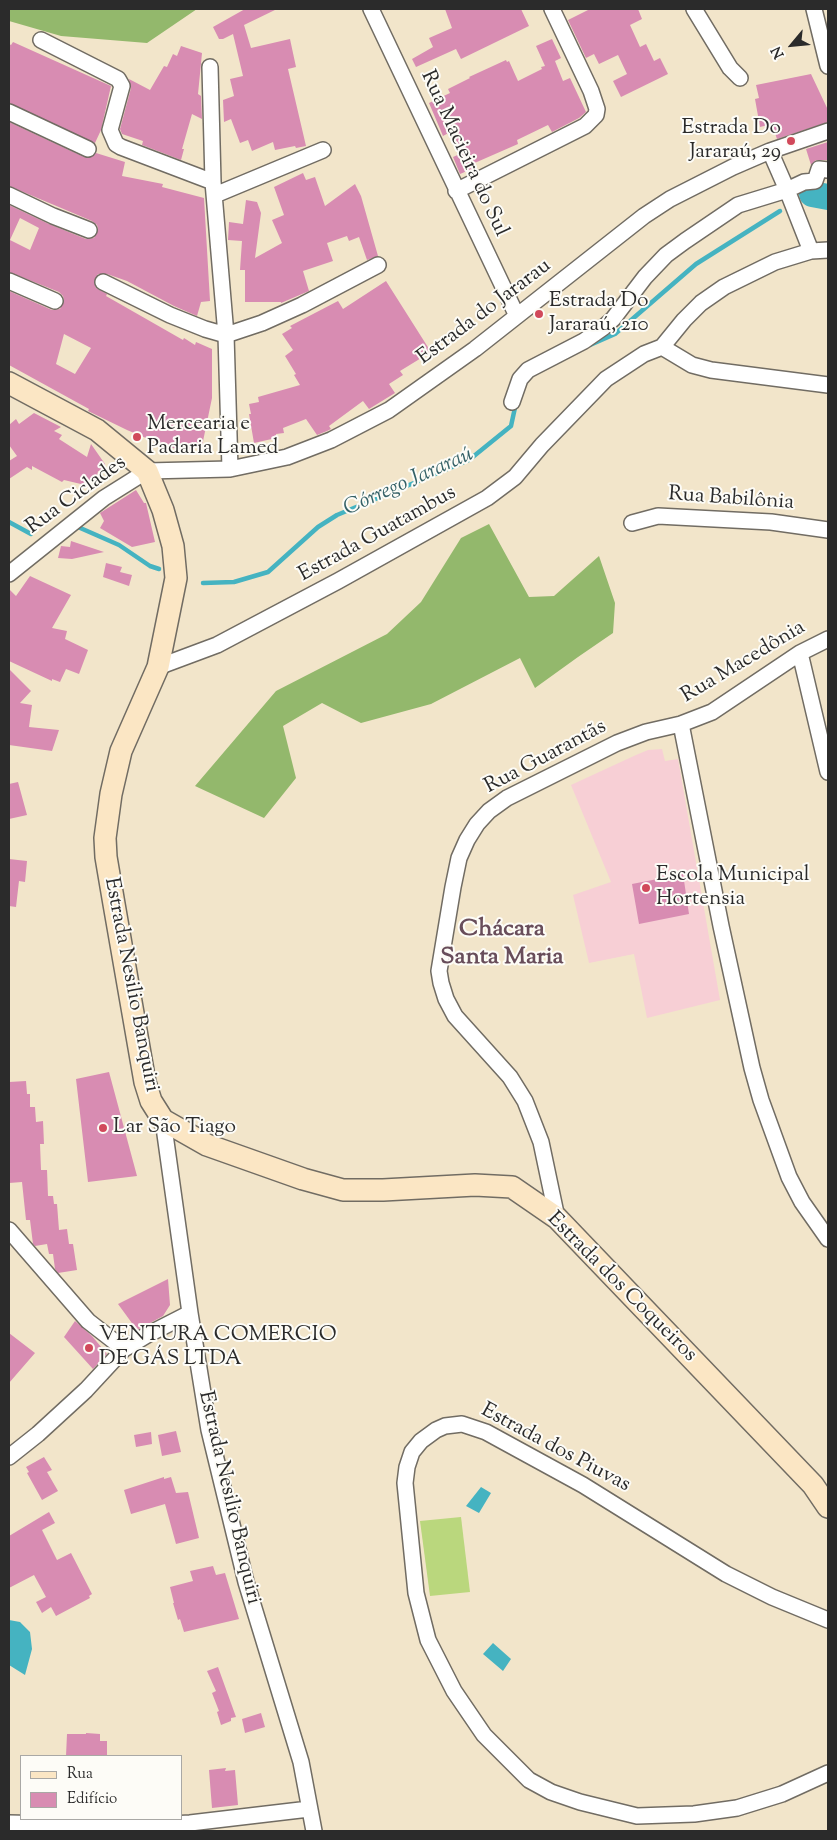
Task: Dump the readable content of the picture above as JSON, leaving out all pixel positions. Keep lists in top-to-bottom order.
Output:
{
  "streets": {
    "street": [
      "Rua Macieira do Sul",
      "Estrada do Jararau",
      "Rua Ciclades",
      "Rua Babilônia",
      "Estrada Guatambus",
      "Rua Macedônia",
      "Rua Guarantãs",
      "Estrada Nesilio Banquiri",
      "Estrada dos Coqueiros",
      "Estrada dos Piuvas"
    ]
  },
  "crossings": [
    ["Rua Macieira do Sul", "Estrada do Jararau"],
    ["Estrada do Jararau", "Rua Ciclades"],
    ["Estrada do Jararau", "Estrada Nesilio Banquiri"],
    ["Rua Ciclades", "Estrada Nesilio Banquiri"],
    ["Estrada Guatambus", "Estrada Nesilio Banquiri"],
    ["Rua Macedônia", "Rua Guarantãs"],
    ["Rua Guarantãs", "Estrada dos Coqueiros"],
    ["Estrada Nesilio Banquiri", "Estrada dos Coqueiros"]
  ],
  "districts": ["Chácara Santa Maria"],
  "water": ["Córrego Jararaú"],
  "places": [
    "Estrada Do Jararaú, 29",
    "Estrada Do Jararaú, 210",
    "Mercearia e Padaria Lamed",
    "Escola Municipal Hortensia",
    "Lar São Tiago",
    "VENTURA COMERCIO DE GÁS LTDA"
  ],
  "legend": ["Rua", "Edifício"],
  "north": "bottom left"
}
